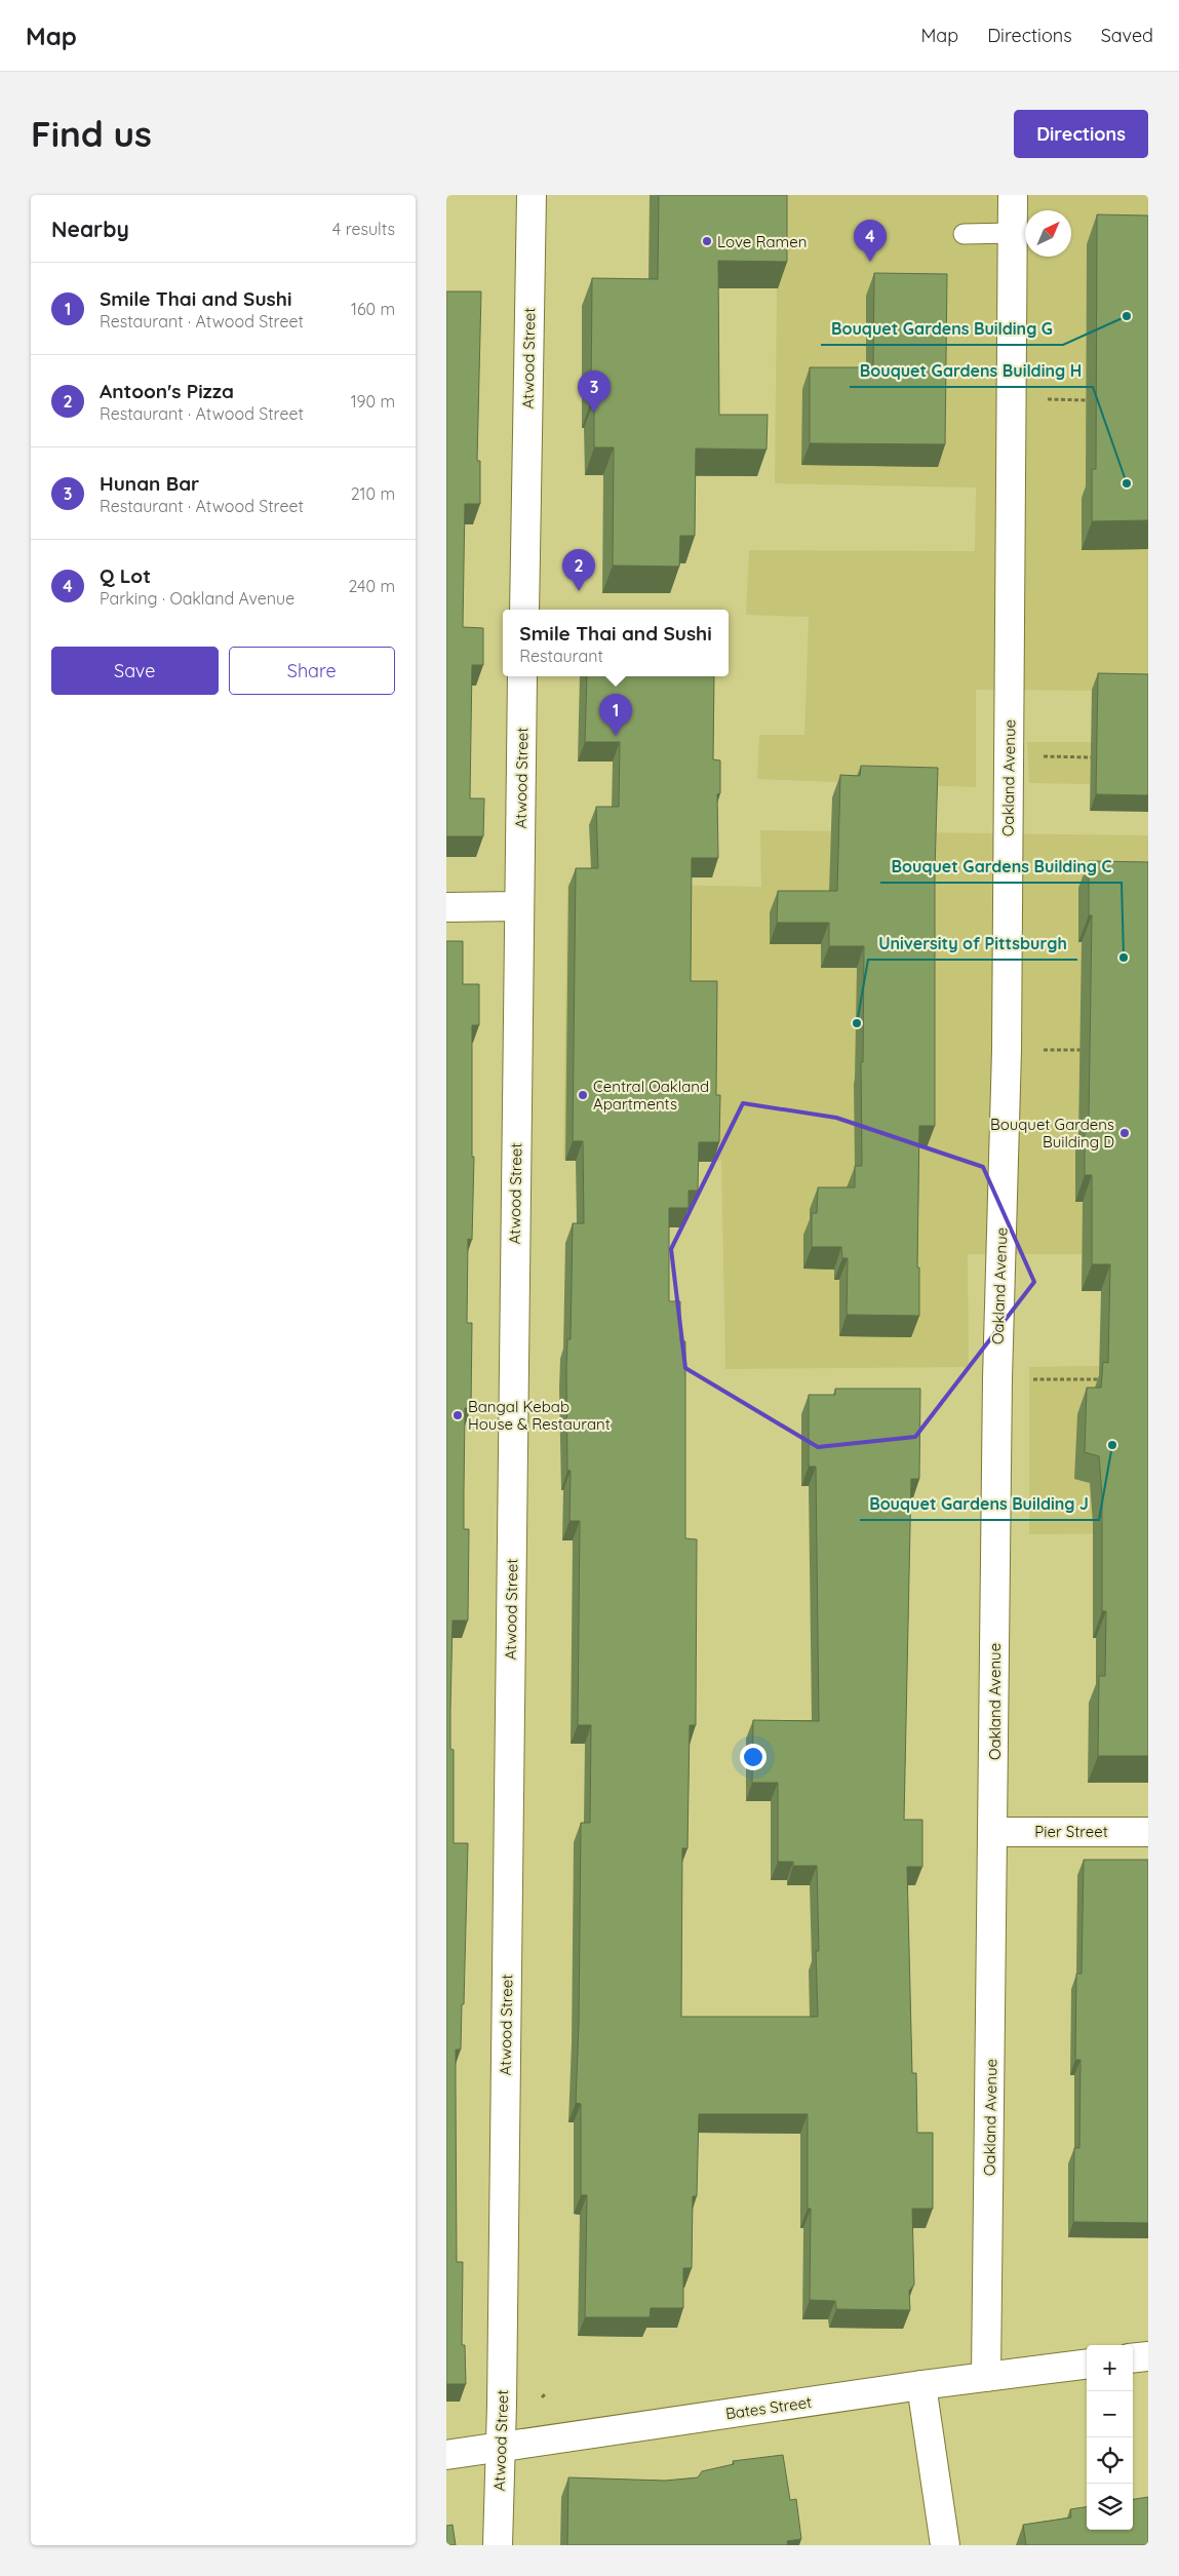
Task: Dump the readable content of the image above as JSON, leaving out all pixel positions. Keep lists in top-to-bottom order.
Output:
{
  "streets": {
    "street": [
      "Atwood Street",
      "Oakland Avenue",
      "Pier Street",
      "Bates Street"
    ]
  },
  "crossings": [
    ["Atwood Street", "Bates Street"],
    ["Oakland Avenue", "Pier Street"],
    ["Oakland Avenue", "Bates Street"]
  ],
  "places": [
    "Love Ramen",
    "Bouquet Gardens Building G",
    "Bouquet Gardens Building H",
    "Bouquet Gardens Building C",
    "University of Pittsburgh",
    "Central Oakland Apartments",
    "Bouquet Gardens Building D",
    "Bangal Kebab House & Restaurant",
    "Bouquet Gardens Building J"
  ],
  "north": "top right",
  "page": {
    "header": "Map",
    "nav": ["Map", "Directions", "Saved"],
    "buttons": [
      "Directions",
      ["Save", "Share"]
    ],
    "title": "Find us",
    "heading": ["Nearby", "4 results"],
    "pins": [
      "4",
      "3",
      "2",
      "1"
    ],
    "list": [
      {
        "mark": "1",
        "name": "Smile Thai and Sushi",
        "note": "Restaurant · Atwood Street",
        "value": "160 m"
      },
      {
        "mark": "2",
        "name": "Antoon's Pizza",
        "note": "Restaurant · Atwood Street",
        "value": "190 m"
      },
      {
        "mark": "3",
        "name": "Hunan Bar",
        "note": "Restaurant · Atwood Street",
        "value": "210 m"
      },
      {
        "mark": "4",
        "name": "Q Lot",
        "note": "Parking · Oakland Avenue",
        "value": "240 m"
      }
    ],
    "popup": ["Smile Thai and Sushi", "Restaurant"],
    "map_buttons": ["+", "−"]
  }
}
